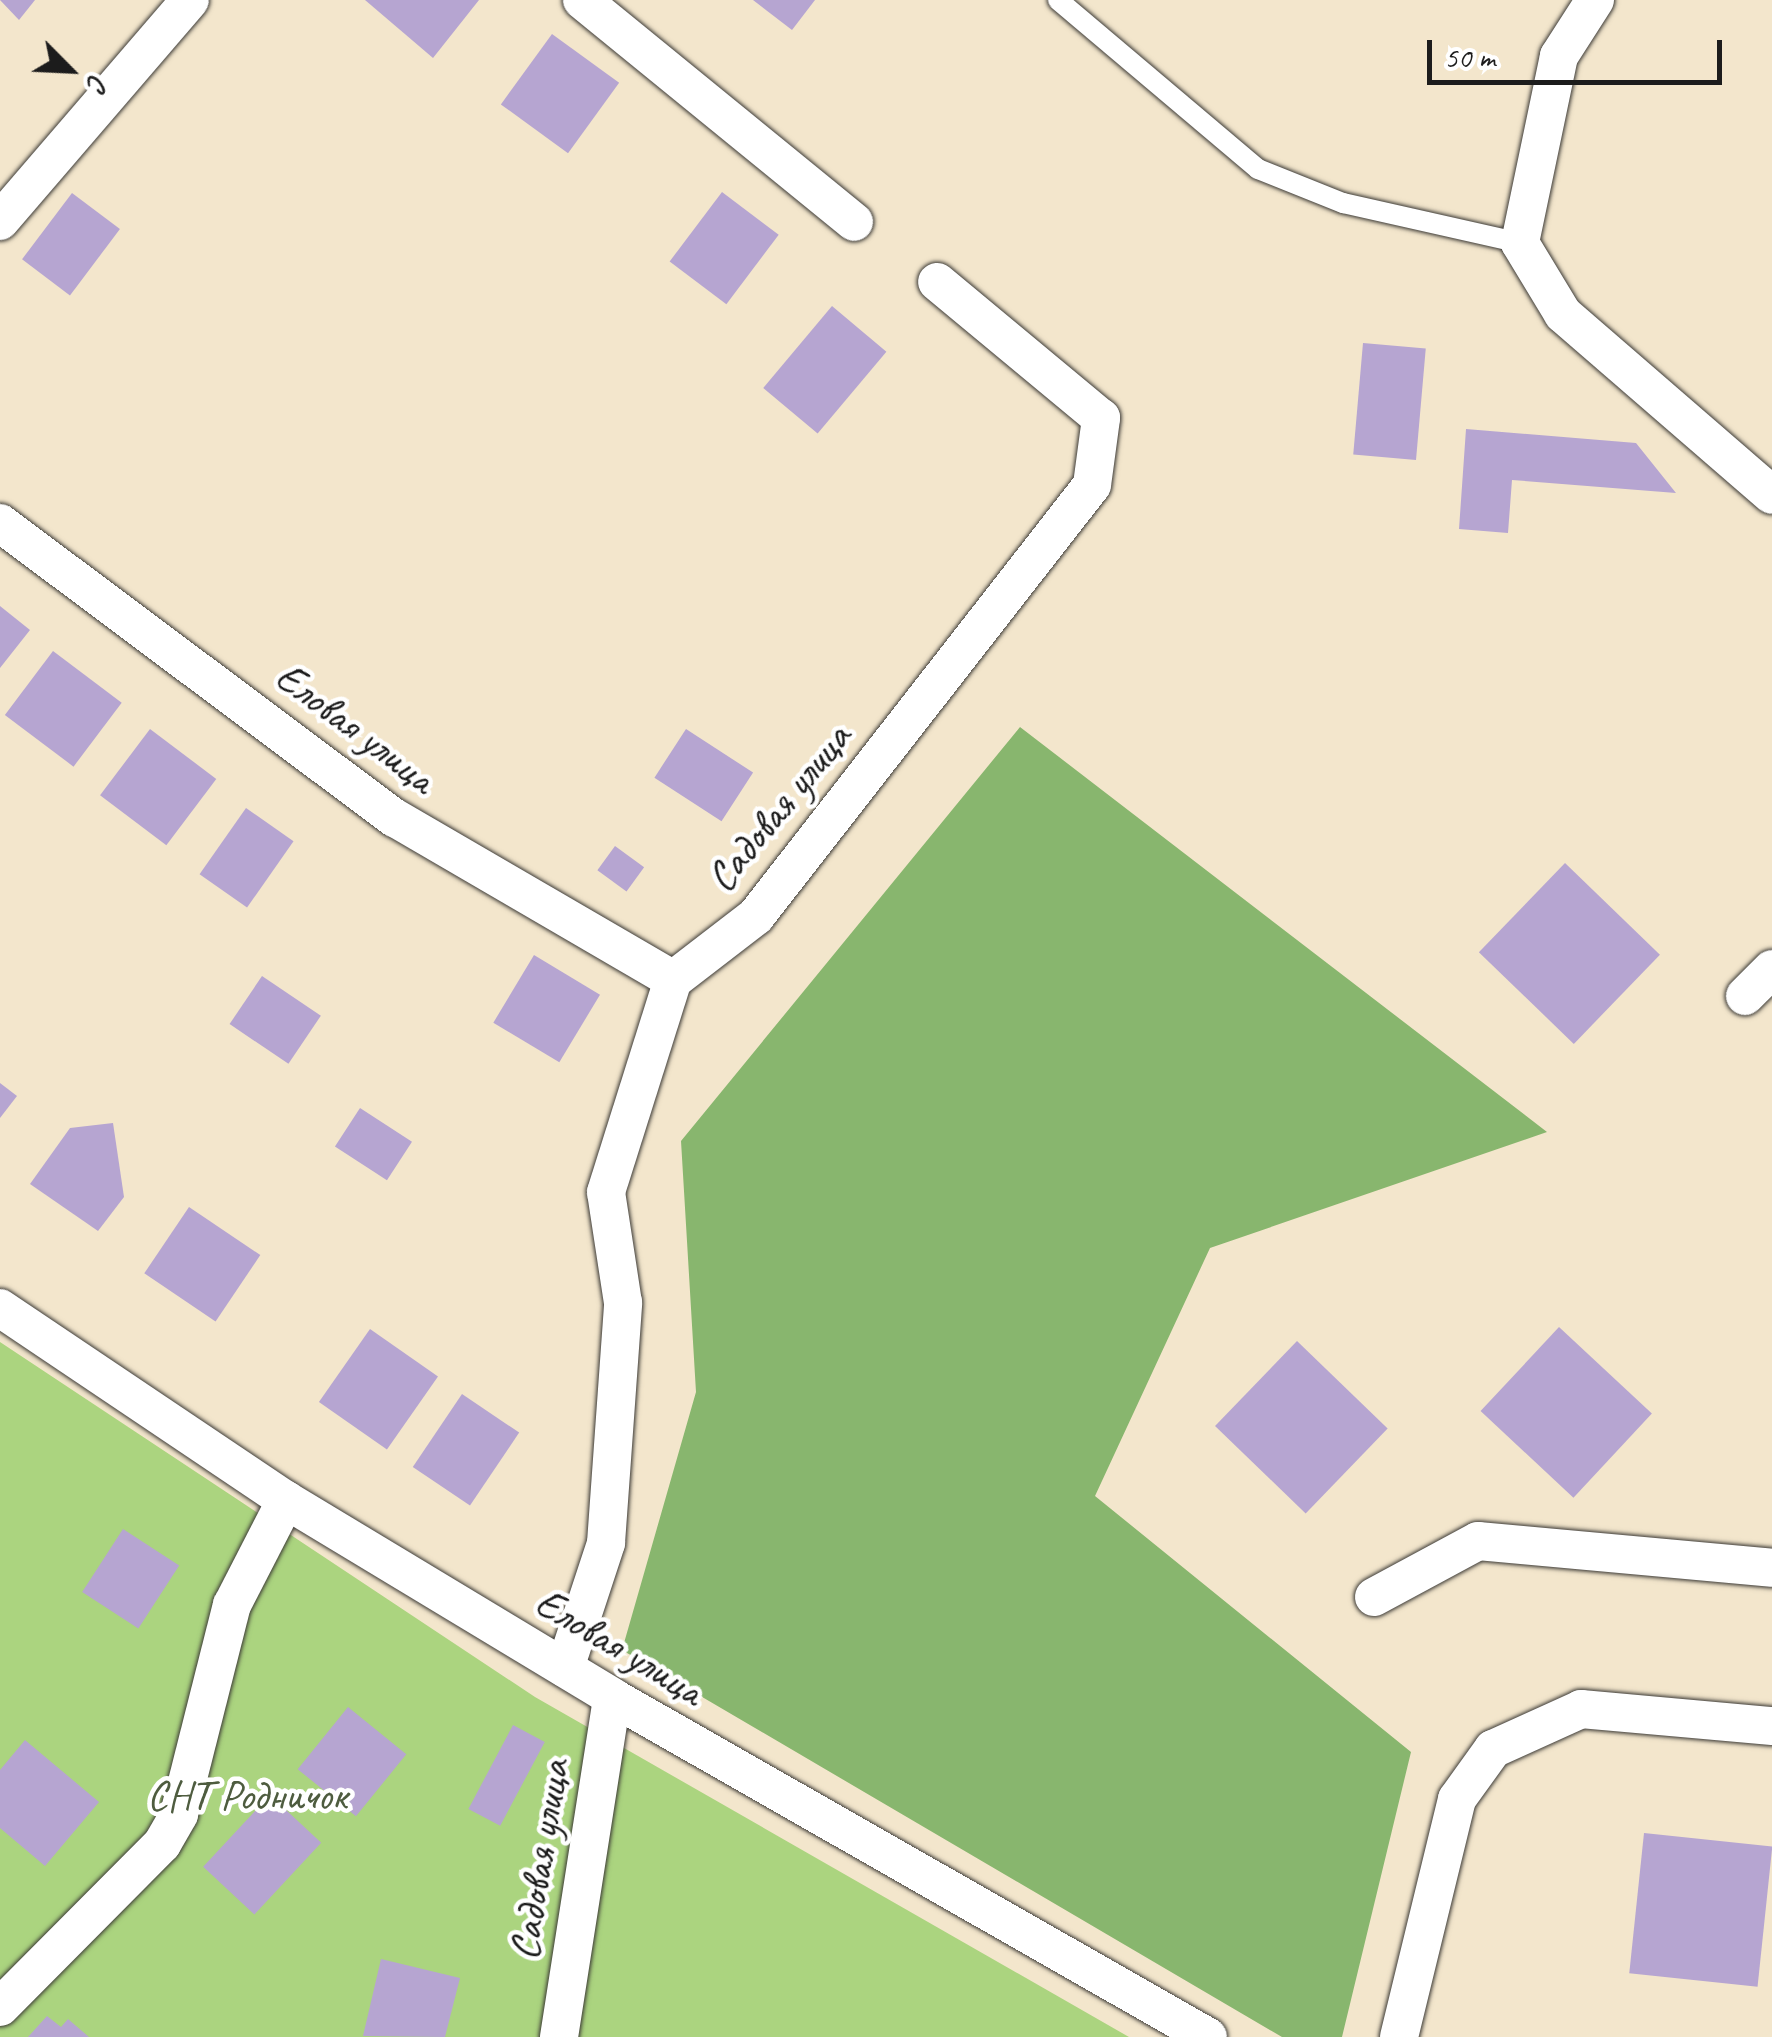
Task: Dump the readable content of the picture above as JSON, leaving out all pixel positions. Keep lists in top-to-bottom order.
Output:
{
  "streets": {
    "street": ["Еловая улица", "Садовая улица"]
  },
  "crossings": [
    ["Еловая улица", "Садовая улица"]
  ],
  "parks": ["СНТ Родничок"],
  "scale_bar": "50 m",
  "north": "bottom right"
}
